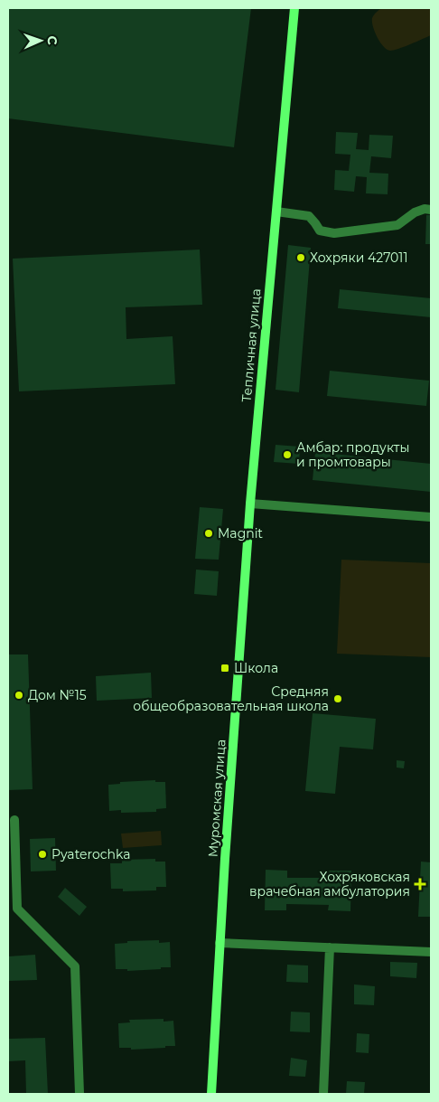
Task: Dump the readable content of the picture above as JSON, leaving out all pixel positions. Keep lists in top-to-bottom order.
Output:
{
  "streets": {
    "street": ["Тепличная улица", "Муромская улица"]
  },
  "crossings": [
    ["Тепличная улица", "Муромская улица"]
  ],
  "places": {
    "other": [
      "Хохряки 427011",
      "Амбар: продукты и промтовары",
      "Magnit",
      "Дом №15",
      "Средняя общеобразовательная школа",
      "Pyaterochka"
    ],
    "transit": ["Школа"],
    "health": ["Хохряковская врачебная амбулатория"]
  },
  "north": "right"
}
